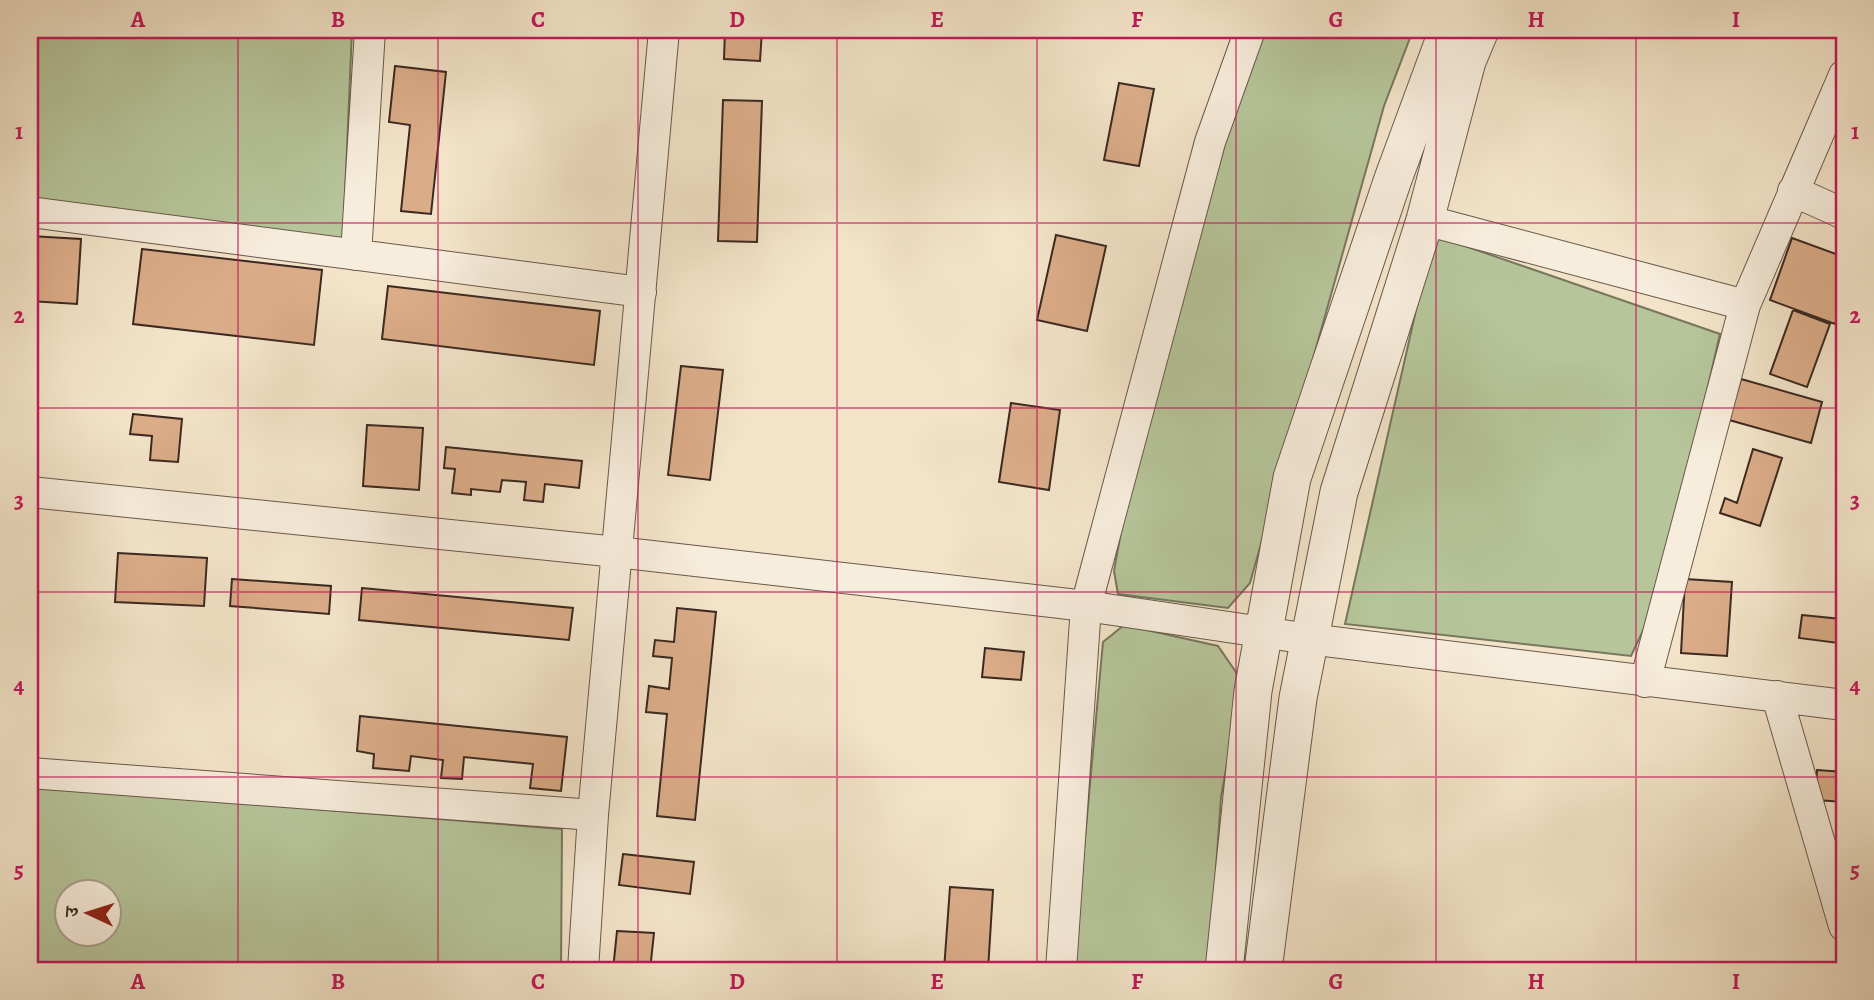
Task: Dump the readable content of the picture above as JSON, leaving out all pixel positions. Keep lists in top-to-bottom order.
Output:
{
  "north": "left",
  "grid": {
    "columns": [
      "A",
      "B",
      "C",
      "D",
      "E",
      "F",
      "G",
      "H",
      "I"
    ],
    "rows": [
      "1",
      "2",
      "3",
      "4",
      "5"
    ]
  }
}
